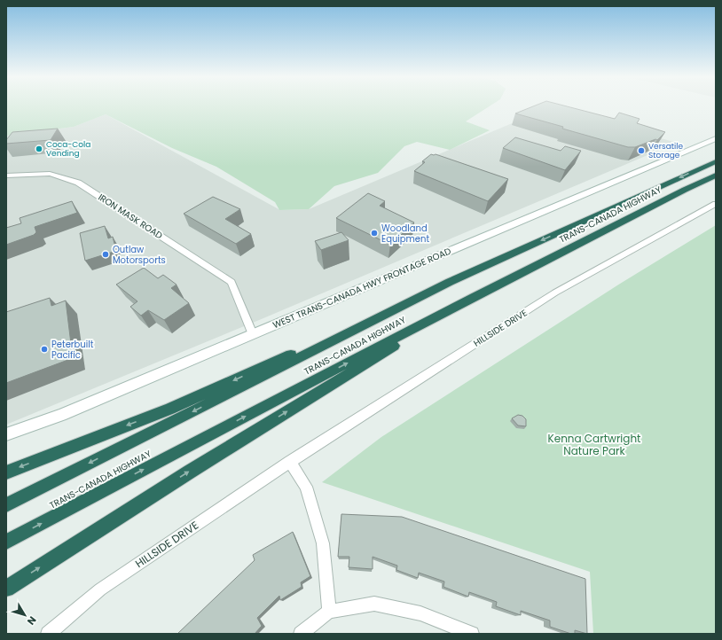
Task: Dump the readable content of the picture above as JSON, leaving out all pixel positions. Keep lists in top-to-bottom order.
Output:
{
  "streets": {
    "highway": ["TRANS-CANADA HIGHWAY"],
    "street": ["IRON MASK ROAD", "WEST TRANS-CANADA HWY FRONTAGE ROAD", "HILLSIDE DRIVE"]
  },
  "crossings": [
    ["IRON MASK ROAD", "WEST TRANS-CANADA HWY FRONTAGE ROAD"]
  ],
  "parks": ["Kenna Cartwright Nature Park"],
  "places": [
    "Coca-Cola Vending",
    "Versatile Storage",
    "Woodland Equipment",
    "Outlaw Motorsports",
    "Peterbuilt Pacific"
  ],
  "north": "bottom right"
}
